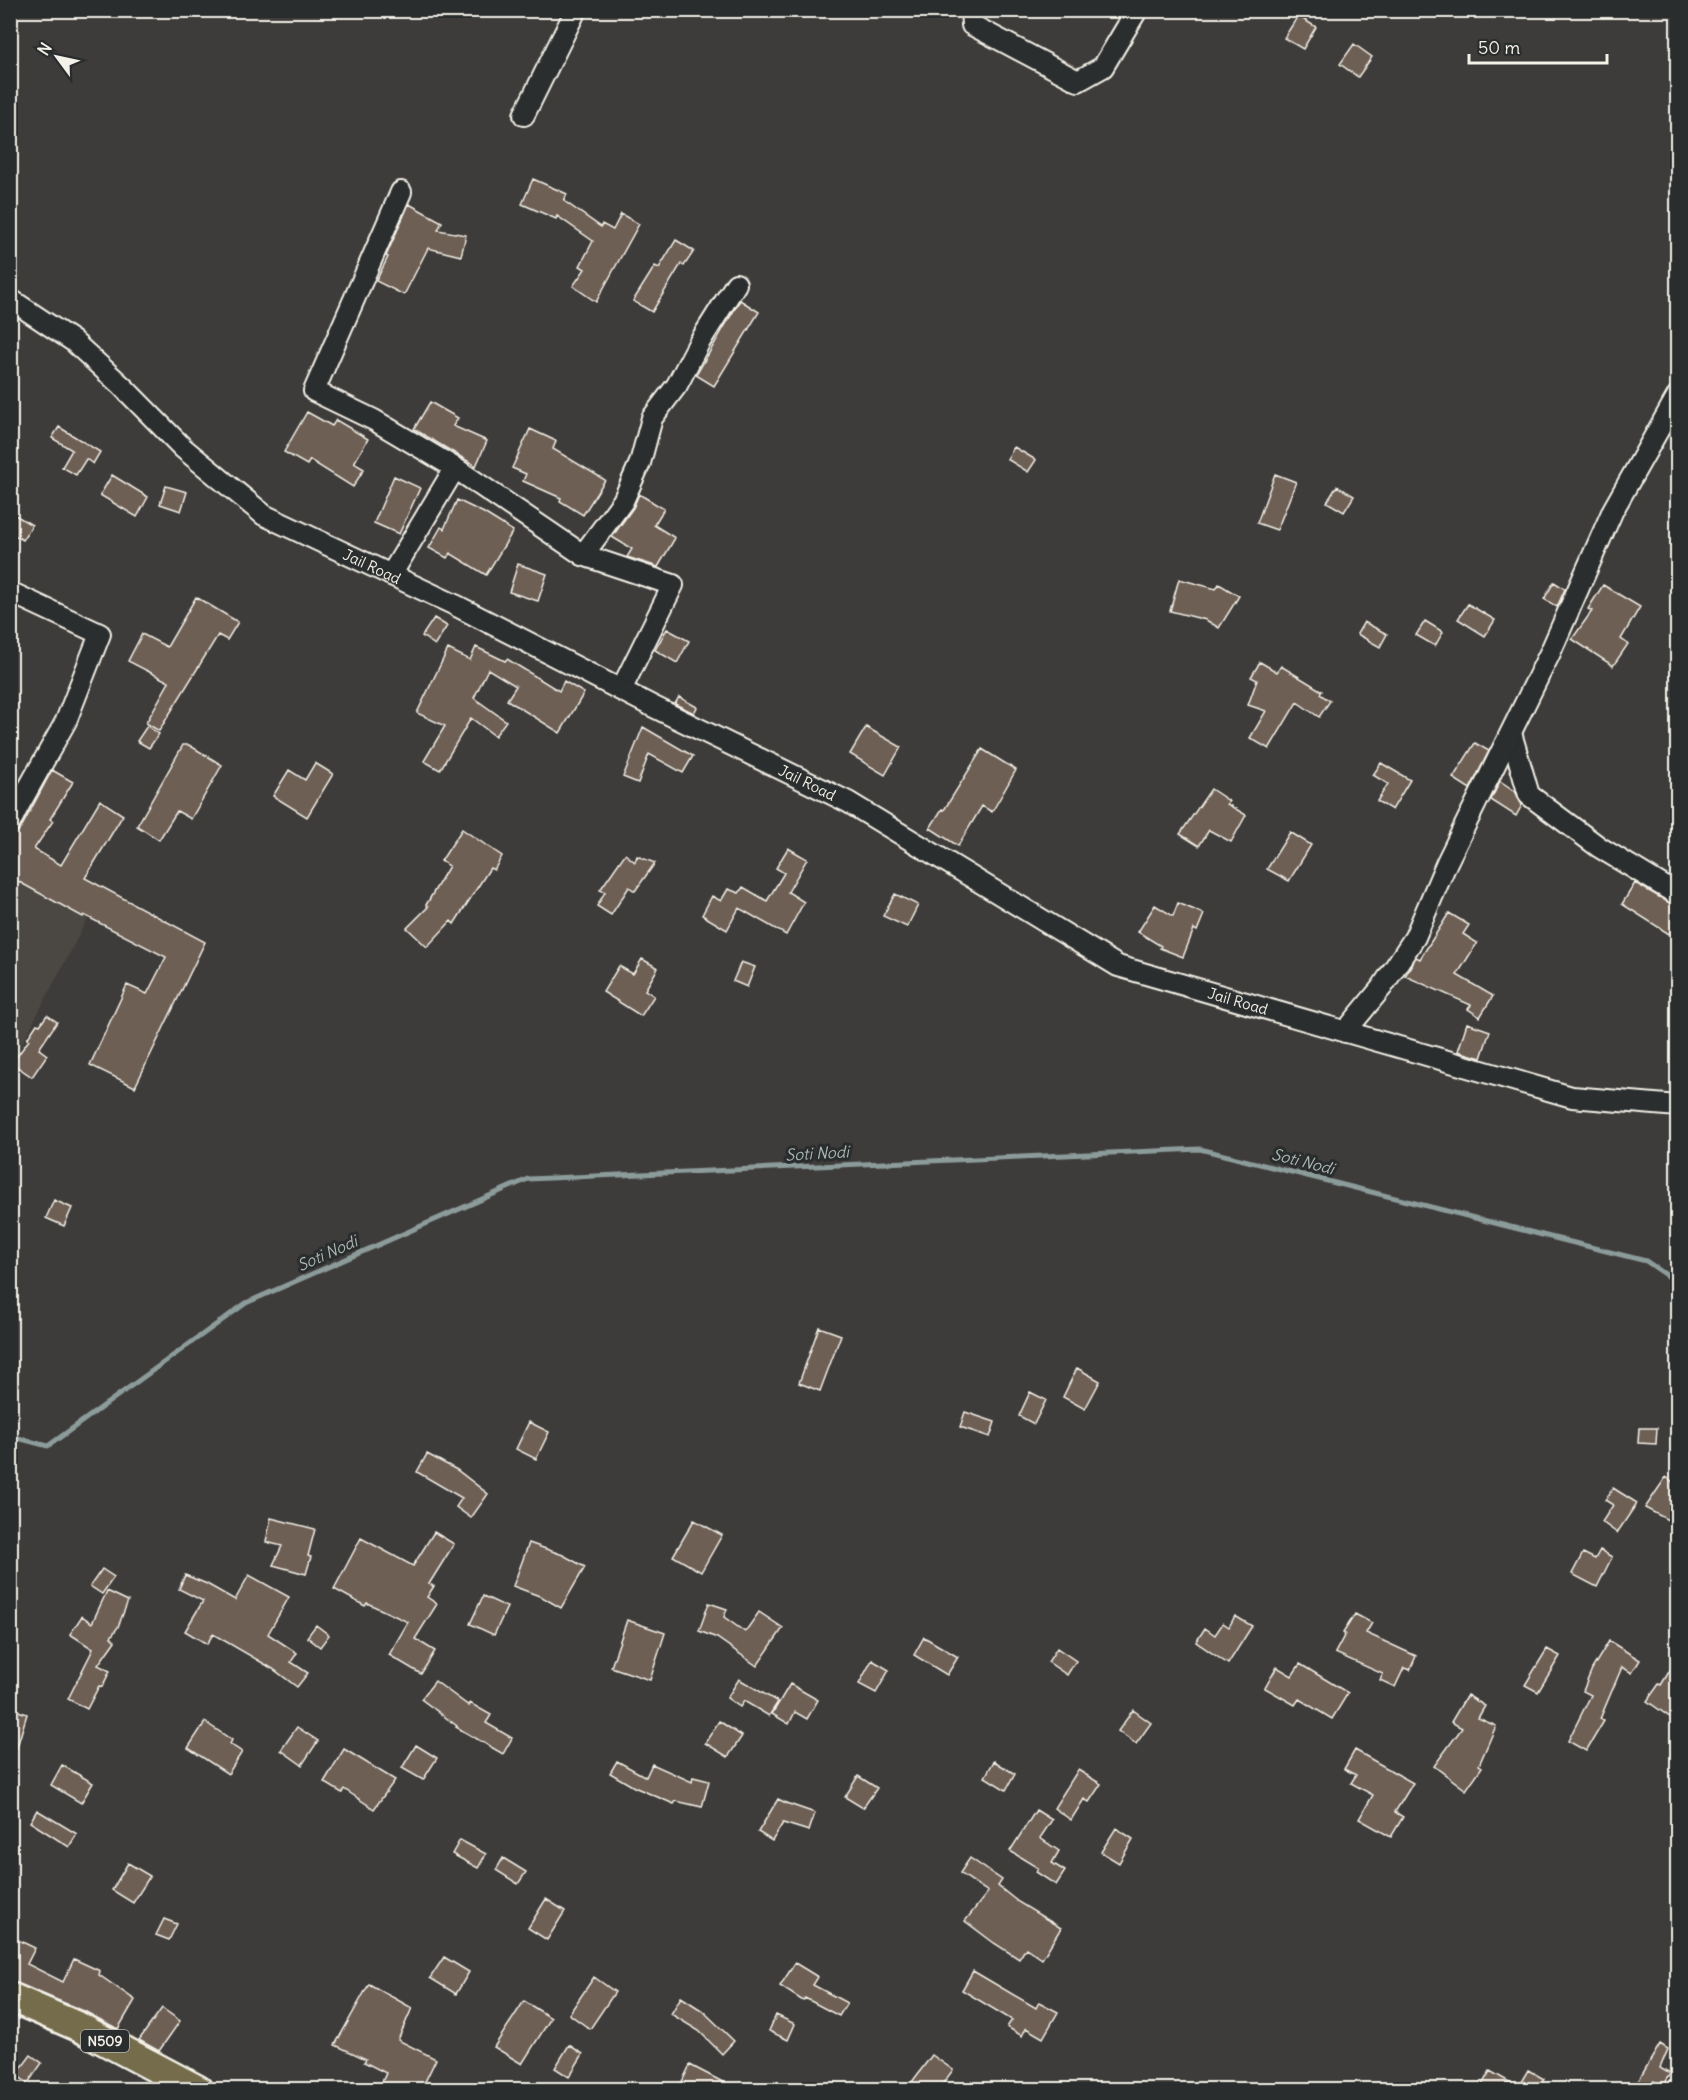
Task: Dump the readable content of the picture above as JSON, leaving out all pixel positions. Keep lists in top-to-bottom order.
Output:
{
  "streets": {
    "highway": ["N509"],
    "street": ["Jail Road"]
  },
  "water": ["Soti Nodi"],
  "scale_bar": "50 m",
  "north": "top left"
}
